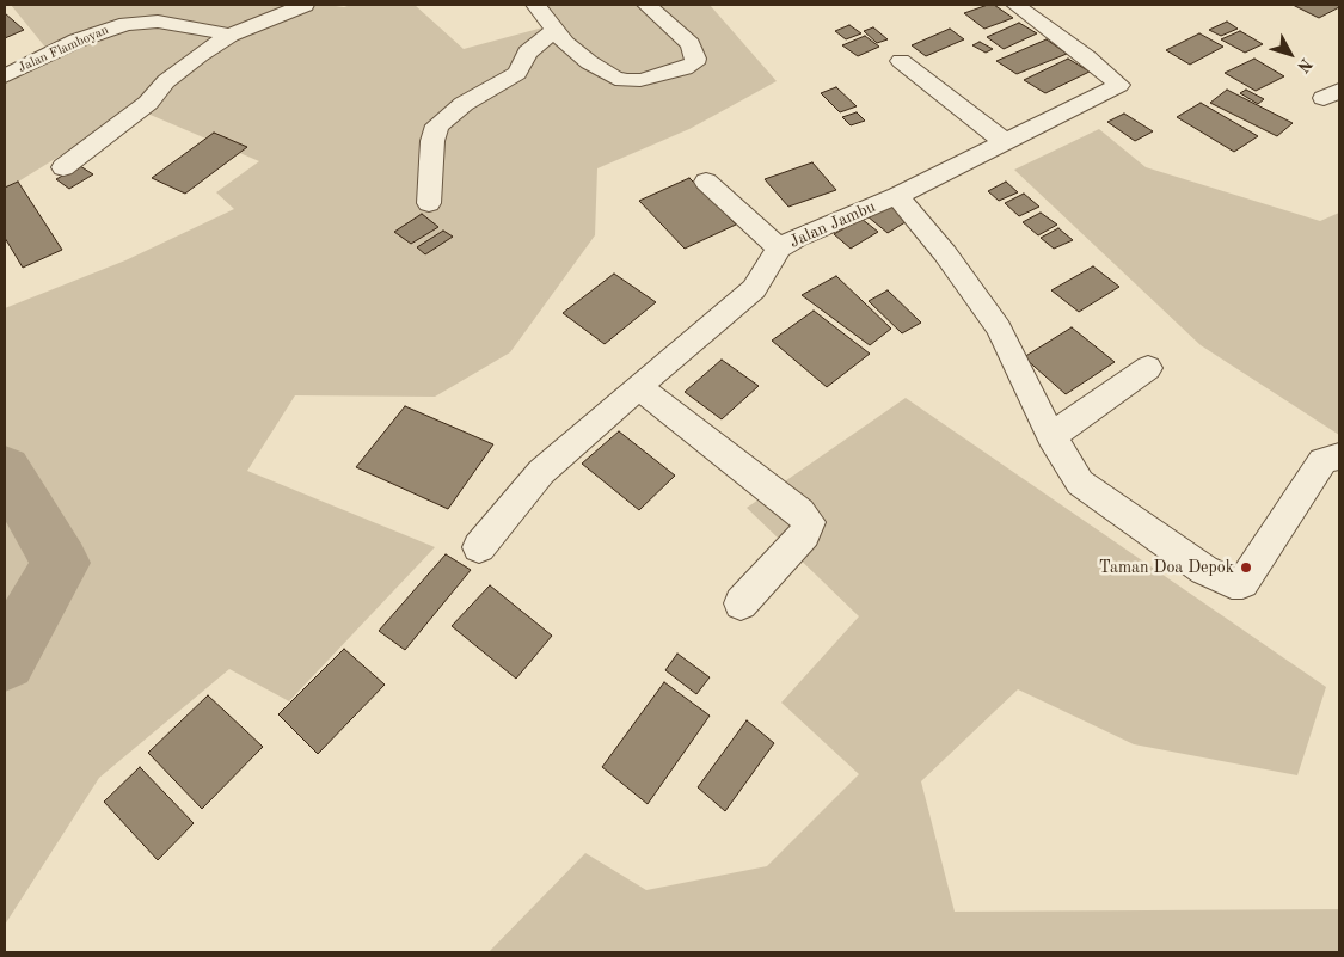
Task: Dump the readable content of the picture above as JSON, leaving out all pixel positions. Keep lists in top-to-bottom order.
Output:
{
  "streets": {
    "street": ["Jalan Flamboyan", "Jalan Jambu"]
  },
  "places": ["Taman Doa Depok"],
  "north": "bottom right"
}
